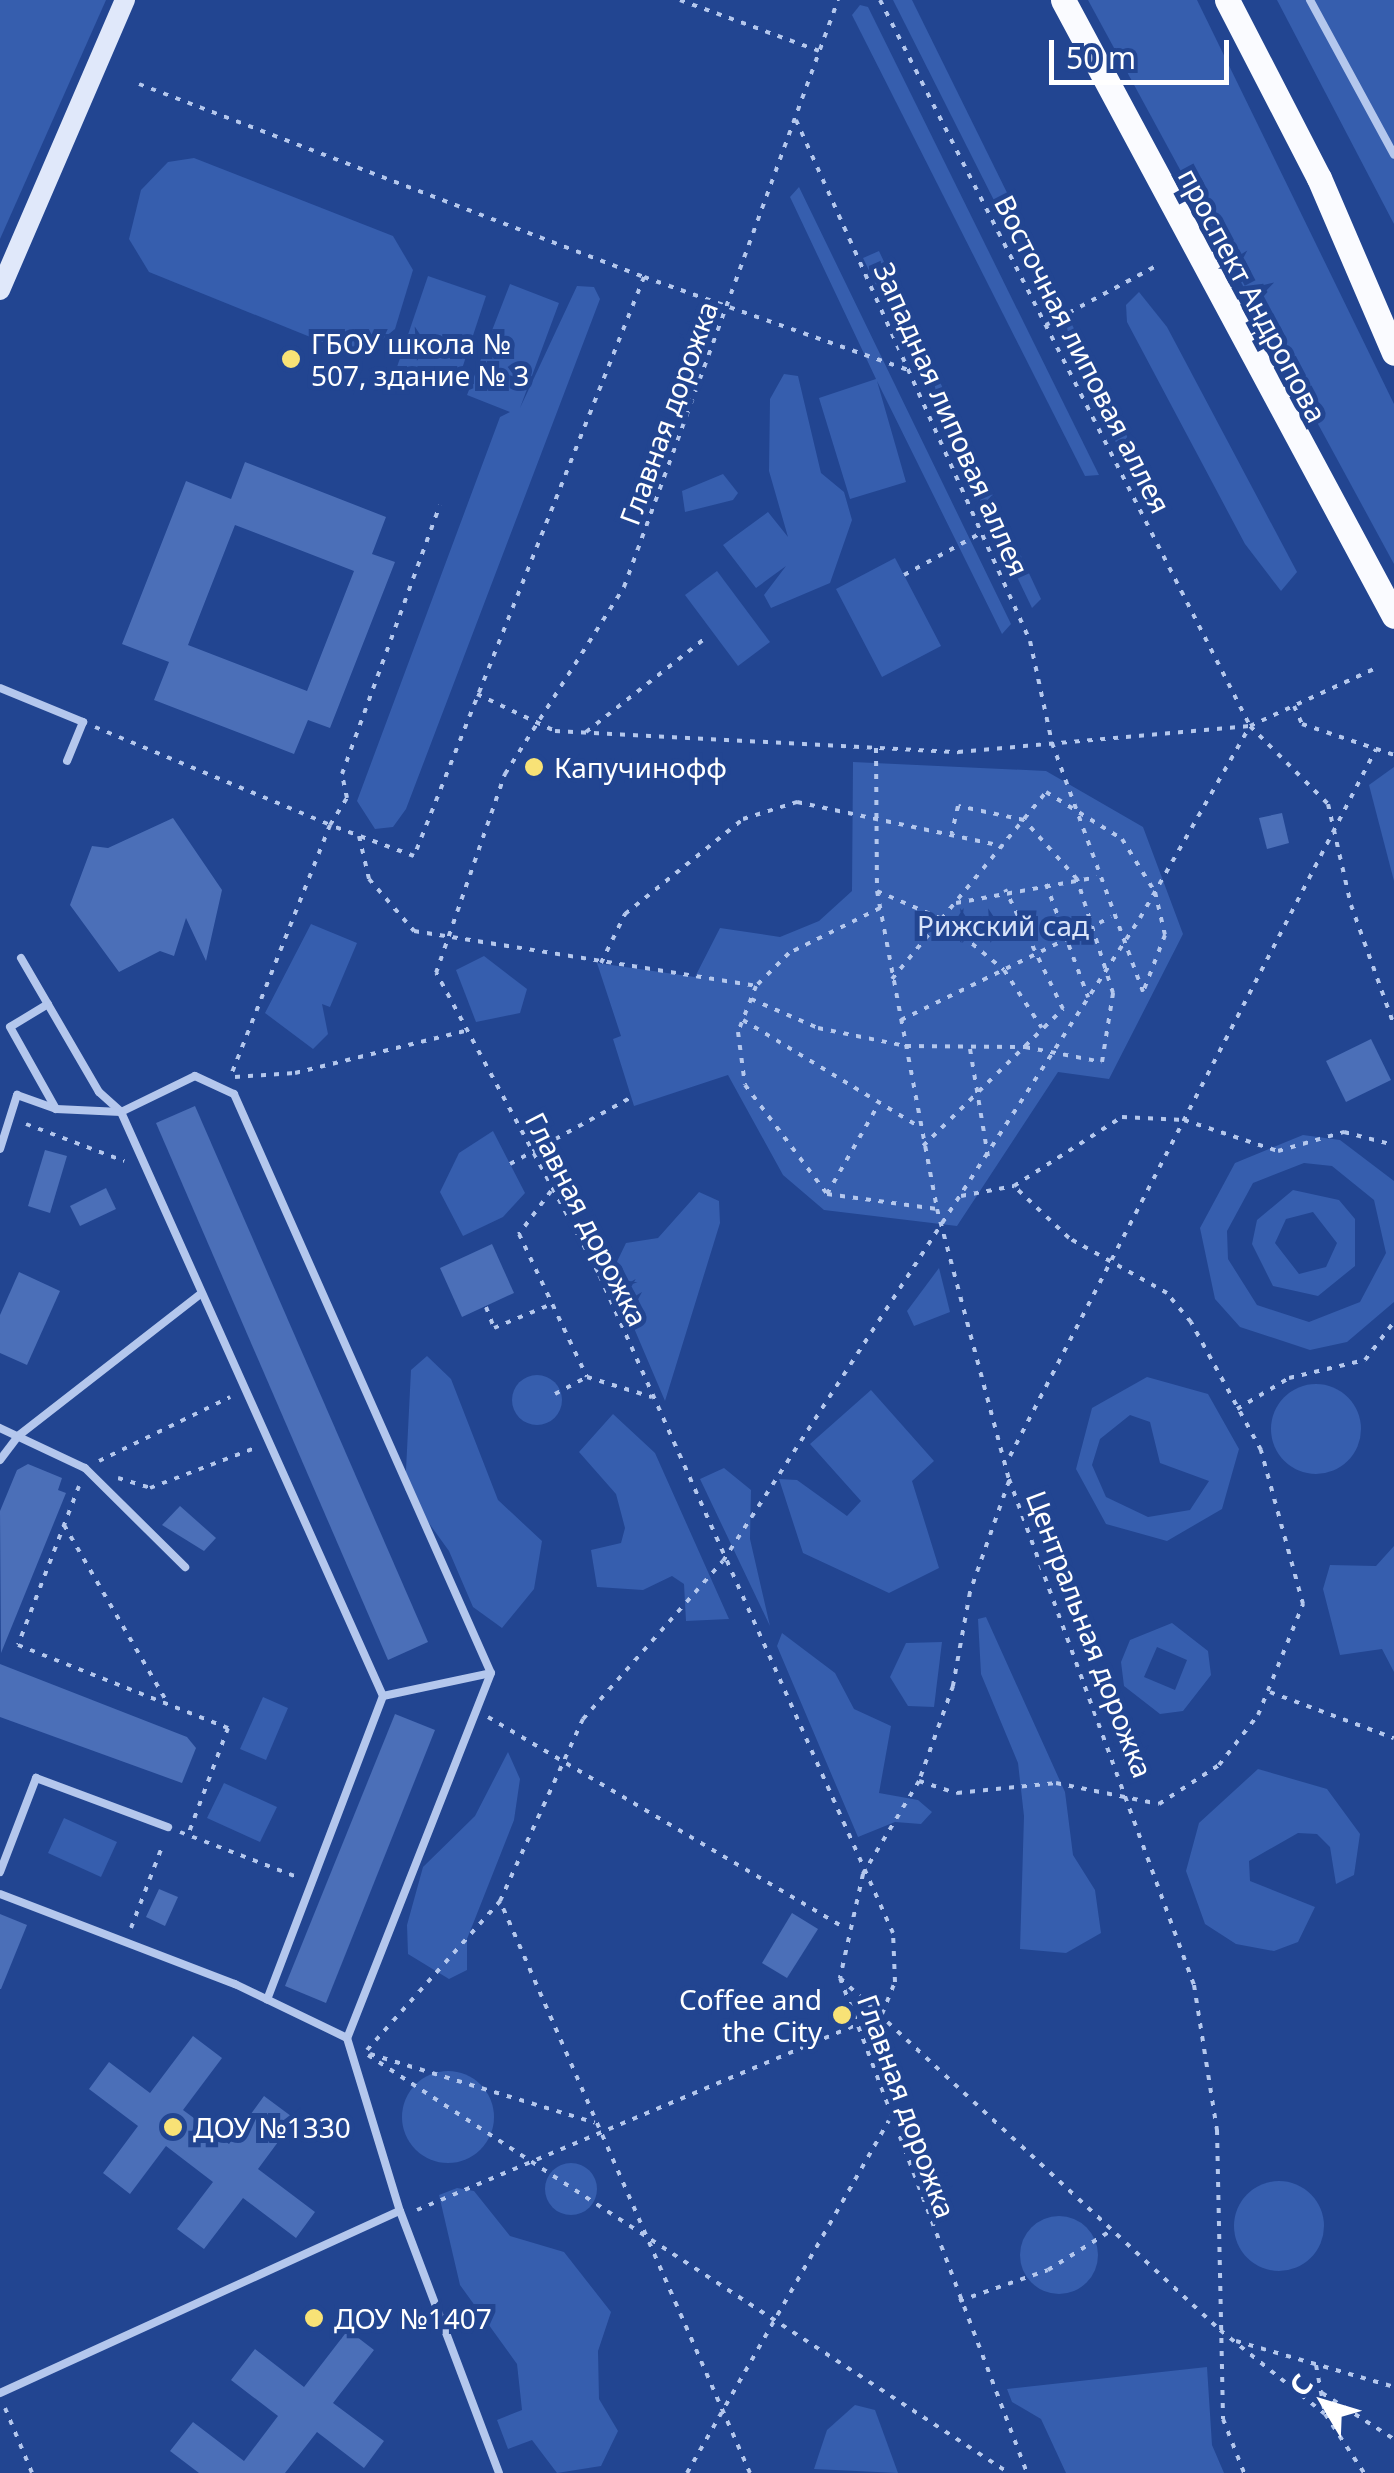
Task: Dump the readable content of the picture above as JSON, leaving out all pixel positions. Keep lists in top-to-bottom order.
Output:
{
  "streets": {
    "main road": ["проспект Андропова"],
    "path": [
      "Восточная липовая аллея",
      "Главная дорожка",
      "Западная липовая аллея",
      "Центральная дорожка"
    ]
  },
  "crossings": [
    ["Главная дорожка", "Западная липовая аллея"]
  ],
  "parks": ["Рижский сад"],
  "places": [
    "ГБОУ школа № 507, здание № 3",
    "Капучинофф",
    "Coffee and the City",
    "ДОУ №1330",
    "ДОУ №1407"
  ],
  "scale_bar": "50 m",
  "north": "top left"
}
